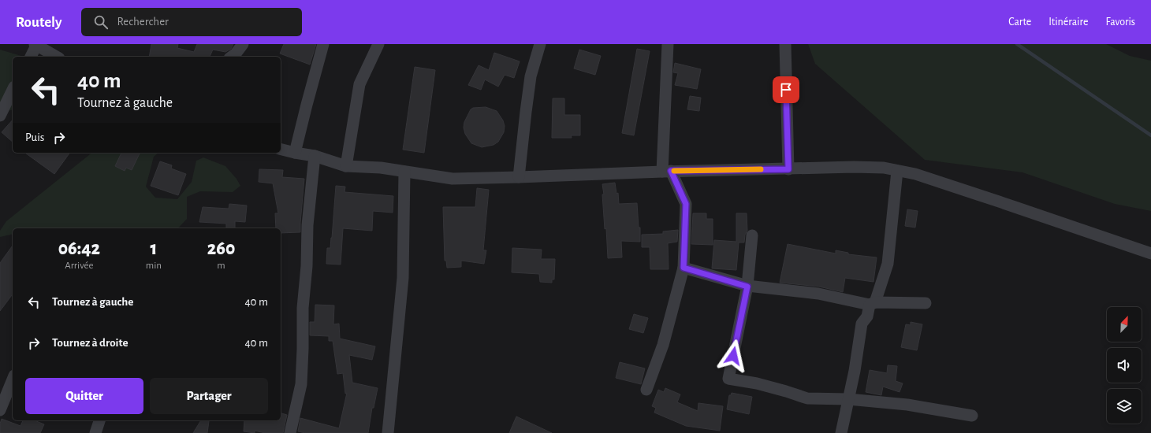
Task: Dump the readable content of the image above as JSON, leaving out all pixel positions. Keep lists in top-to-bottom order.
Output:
{
  "north": "top right",
  "page": {
    "header": "Routely",
    "search": "Rechercher",
    "nav": ["Carte", "Itinéraire", "Favoris"],
    "turn": ["40 m", "Tournez à gauche"],
    "then": "Puis",
    "eta": [
      "06:42",
      "Arrivée",
      "1",
      "min",
      "260",
      "m"
    ],
    "list": [
      {
        "name": "Tournez à gauche",
        "value": "40 m"
      },
      {
        "name": "Tournez à droite",
        "value": "40 m"
      }
    ],
    "buttons": ["Quitter", "Partager"]
  }
}
